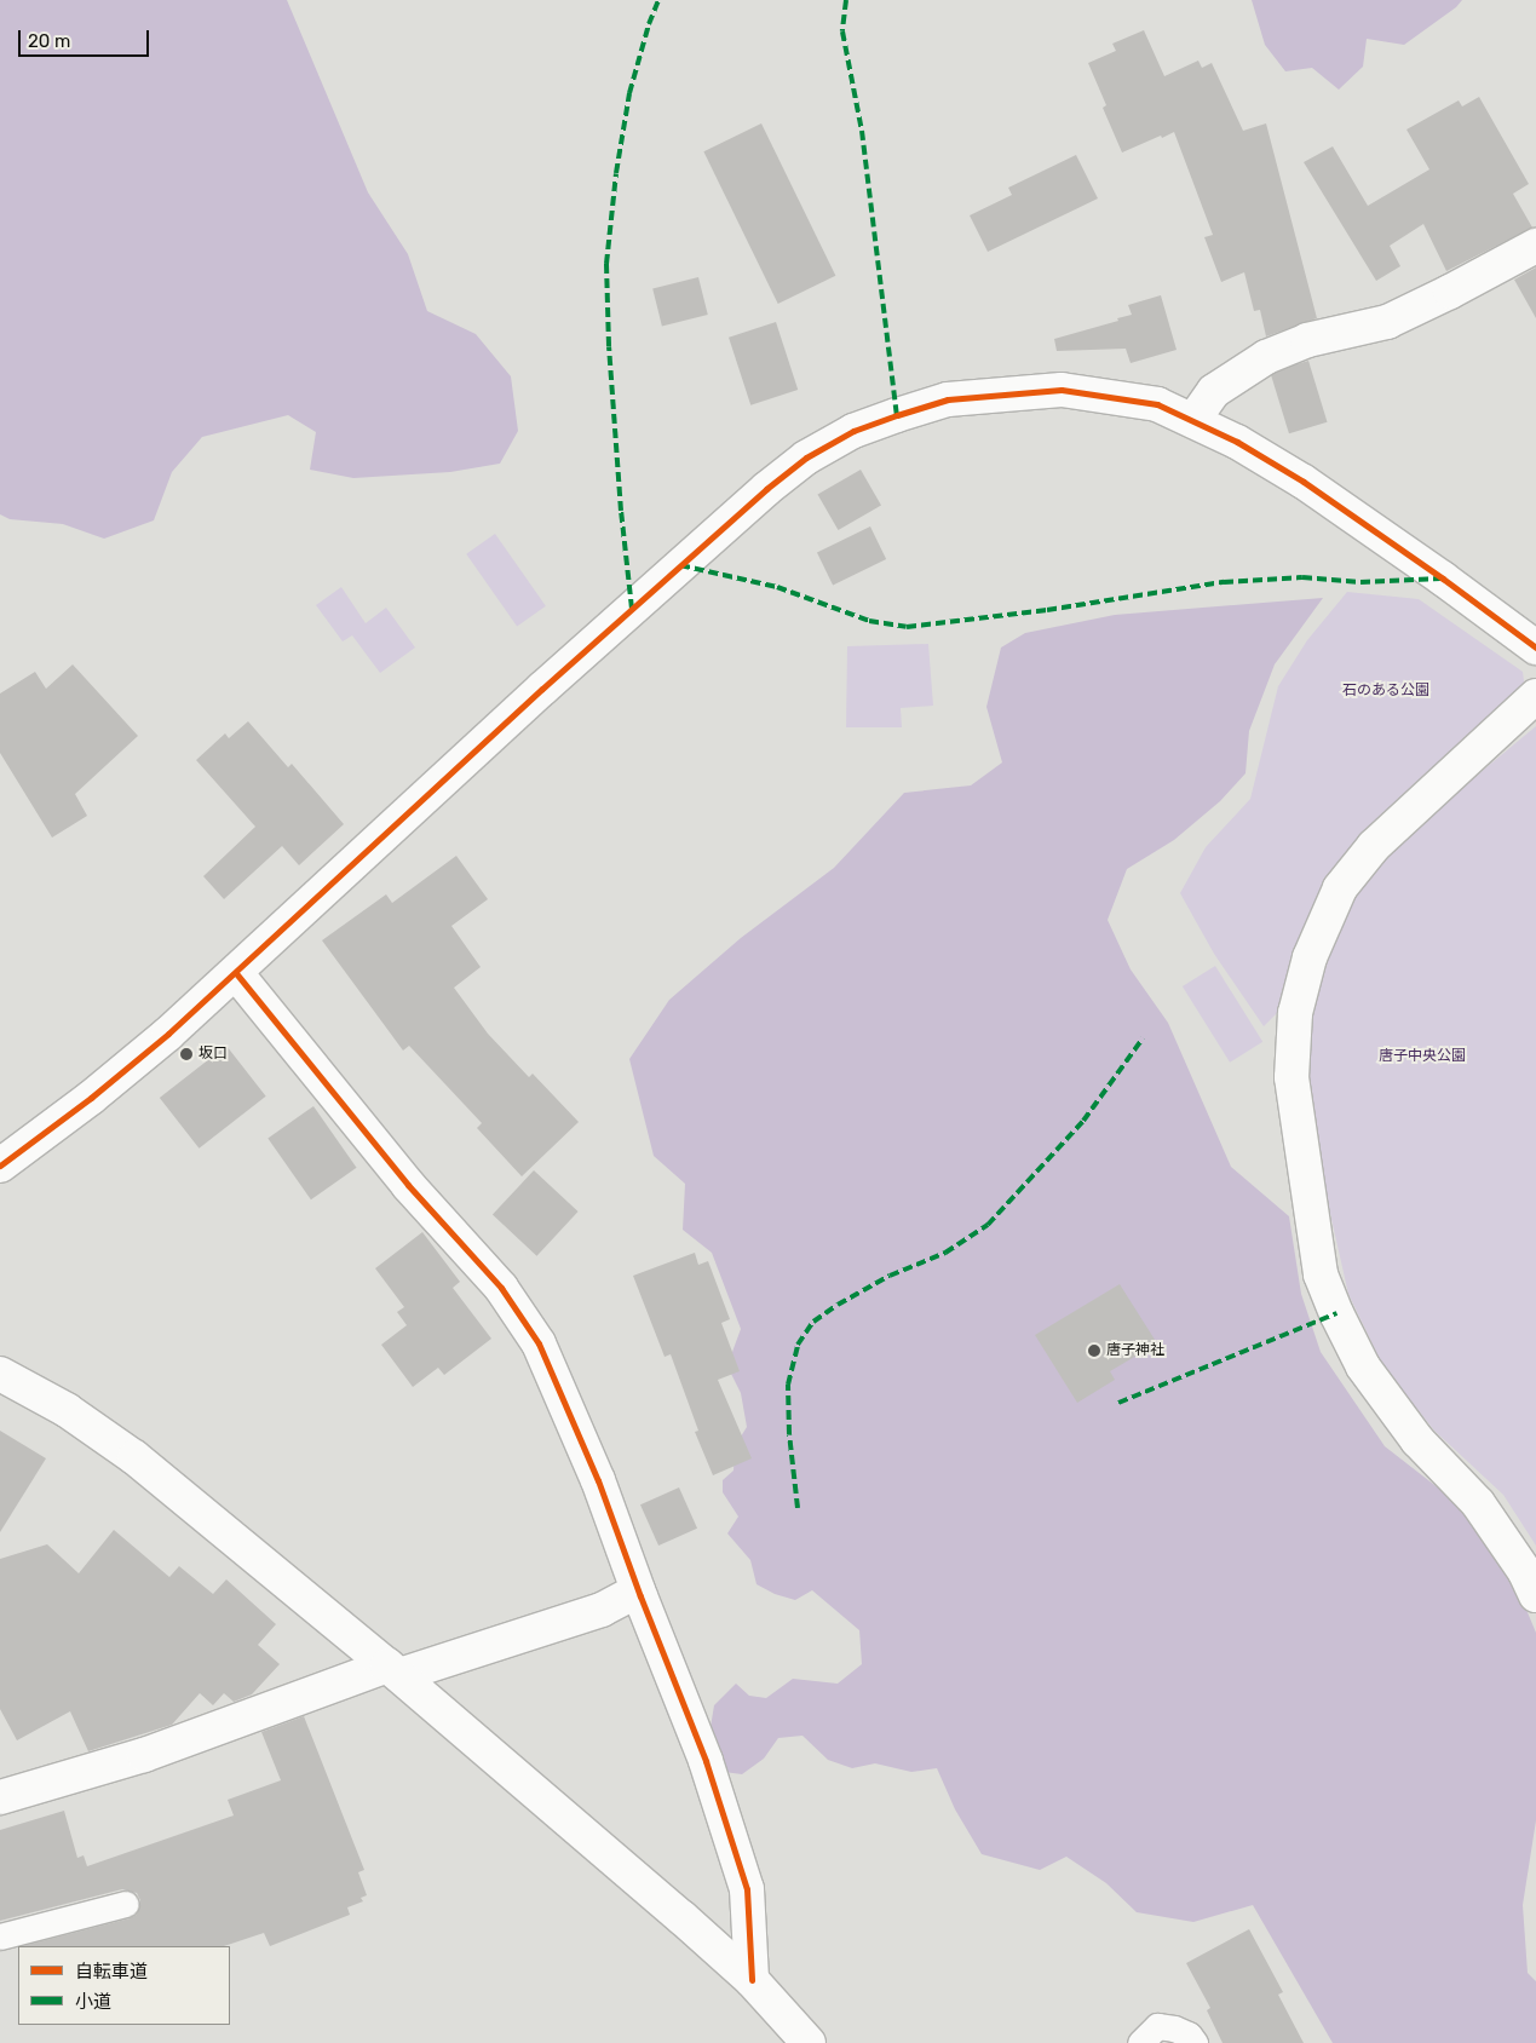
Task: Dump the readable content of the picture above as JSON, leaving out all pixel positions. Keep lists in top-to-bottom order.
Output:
{
  "parks": ["石のある公園", "唐子中央公園"],
  "places": ["坂口", "唐子神社"],
  "legend": ["自転車道", "小道"],
  "scale_bar": "20 m"
}
